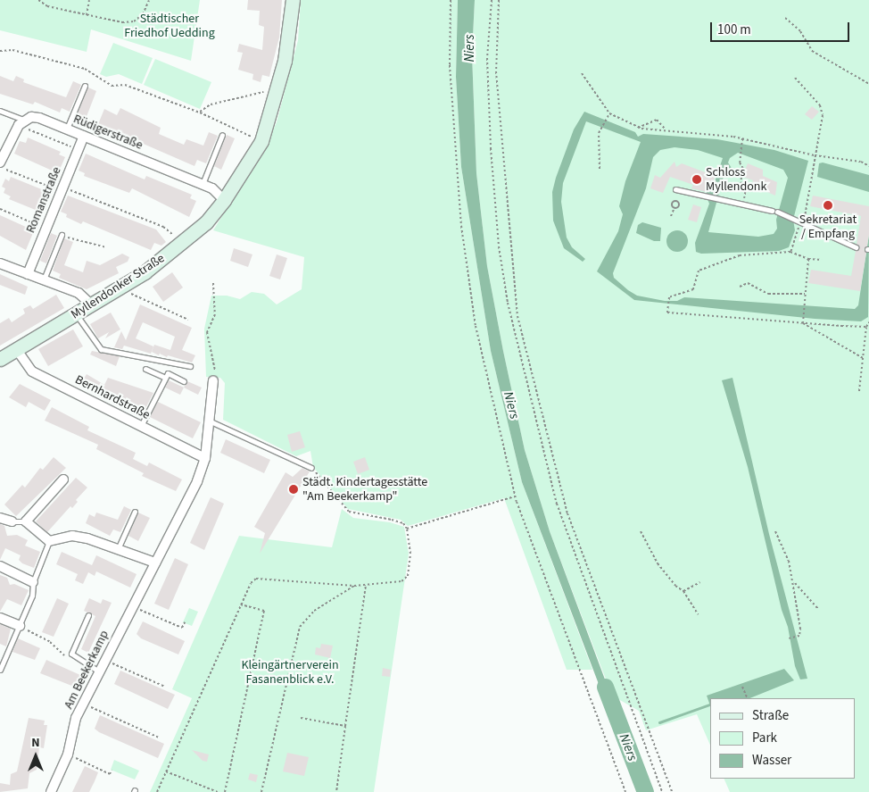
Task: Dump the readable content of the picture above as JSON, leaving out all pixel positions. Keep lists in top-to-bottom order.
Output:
{
  "streets": {
    "street": [
      "Rüdigerstraße",
      "Romanstraße",
      "Myllendonker Straße",
      "Bernhardstraße",
      "Am Beekerkamp"
    ]
  },
  "crossings": [
    ["Rüdigerstraße", "Romanstraße"],
    ["Rüdigerstraße", "Myllendonker Straße"],
    ["Myllendonker Straße", "Bernhardstraße"],
    ["Bernhardstraße", "Am Beekerkamp"]
  ],
  "water": ["Niers"],
  "parks": ["Städtischer Friedhof Uedding", "Kleingärtnerverein Fasanenblick e.V."],
  "places": ["Schloss Myllendonk", "Sekretariat / Empfang", "Städt. Kindertagesstätte \"Am Beekerkamp\""],
  "legend": ["Straße", "Park", "Wasser"],
  "scale_bar": "100 m",
  "north": "top"
}
